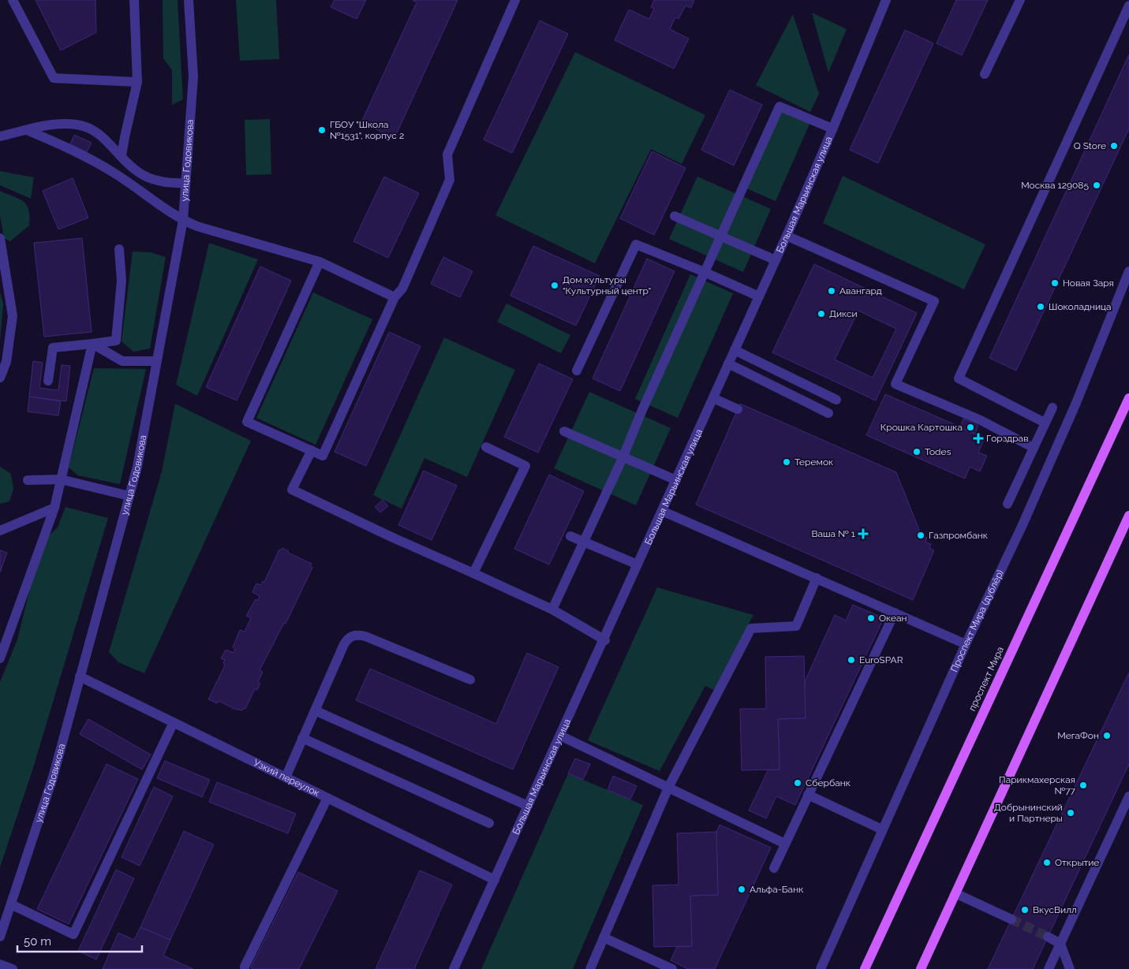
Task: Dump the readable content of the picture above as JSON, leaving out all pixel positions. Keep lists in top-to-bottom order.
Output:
{
  "streets": {
    "main road": ["проспект Мира"],
    "street": [
      "улица Годовикова",
      "Большая Марьинская улица",
      "Проспект Мира (дублёр)",
      "Узкий переулок"
    ]
  },
  "crossings": [
    ["улица Годовикова", "Узкий переулок"],
    ["Большая Марьинская улица", "Узкий переулок"]
  ],
  "places": {
    "other": [
      "ГБОУ \"Школа №1531\", корпус 2",
      "Q Store",
      "Москва 129085",
      "Новая Заря",
      "Дом культуры \"Культурный центр\"",
      "Авангард",
      "Шоколадница",
      "Дикси",
      "Крошка Картошка",
      "Todes",
      "Теремок",
      "Газпромбанк",
      "Океан",
      "EuroSPAR",
      "МегаФон",
      "Сбербанк",
      "Парикмахерская №77",
      "Добрынинский и Партнеры",
      "Открытие",
      "Альфа-Банк",
      "ВкусВилл"
    ],
    "health": ["Горздрав", "Ваша № 1"]
  },
  "scale_bar": "50 m"
}
